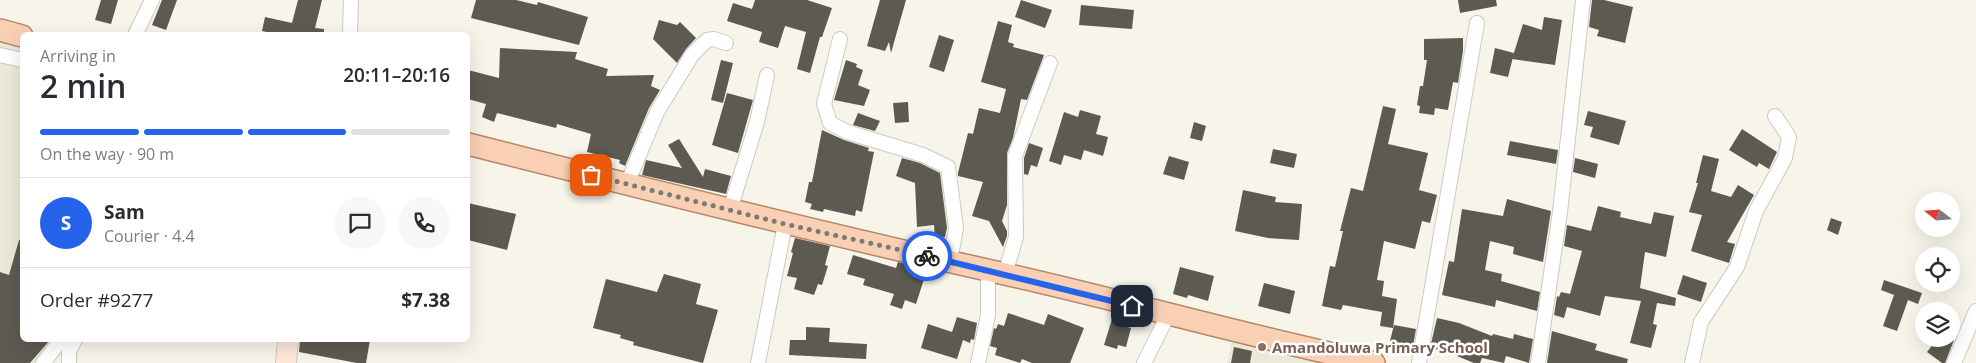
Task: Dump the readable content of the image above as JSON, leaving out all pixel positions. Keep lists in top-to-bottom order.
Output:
{
  "places": ["Amandoluwa Primary School"],
  "north": "left",
  "page": {
    "heading": ["2 min", "Arriving in", "20:11–20:16"],
    "panel": [
      "Sam",
      "Courier · 4.4",
      "Order #9277",
      "$7.38"
    ],
    "bar": "On the way · 90 m",
    "round": "S"
  }
}
